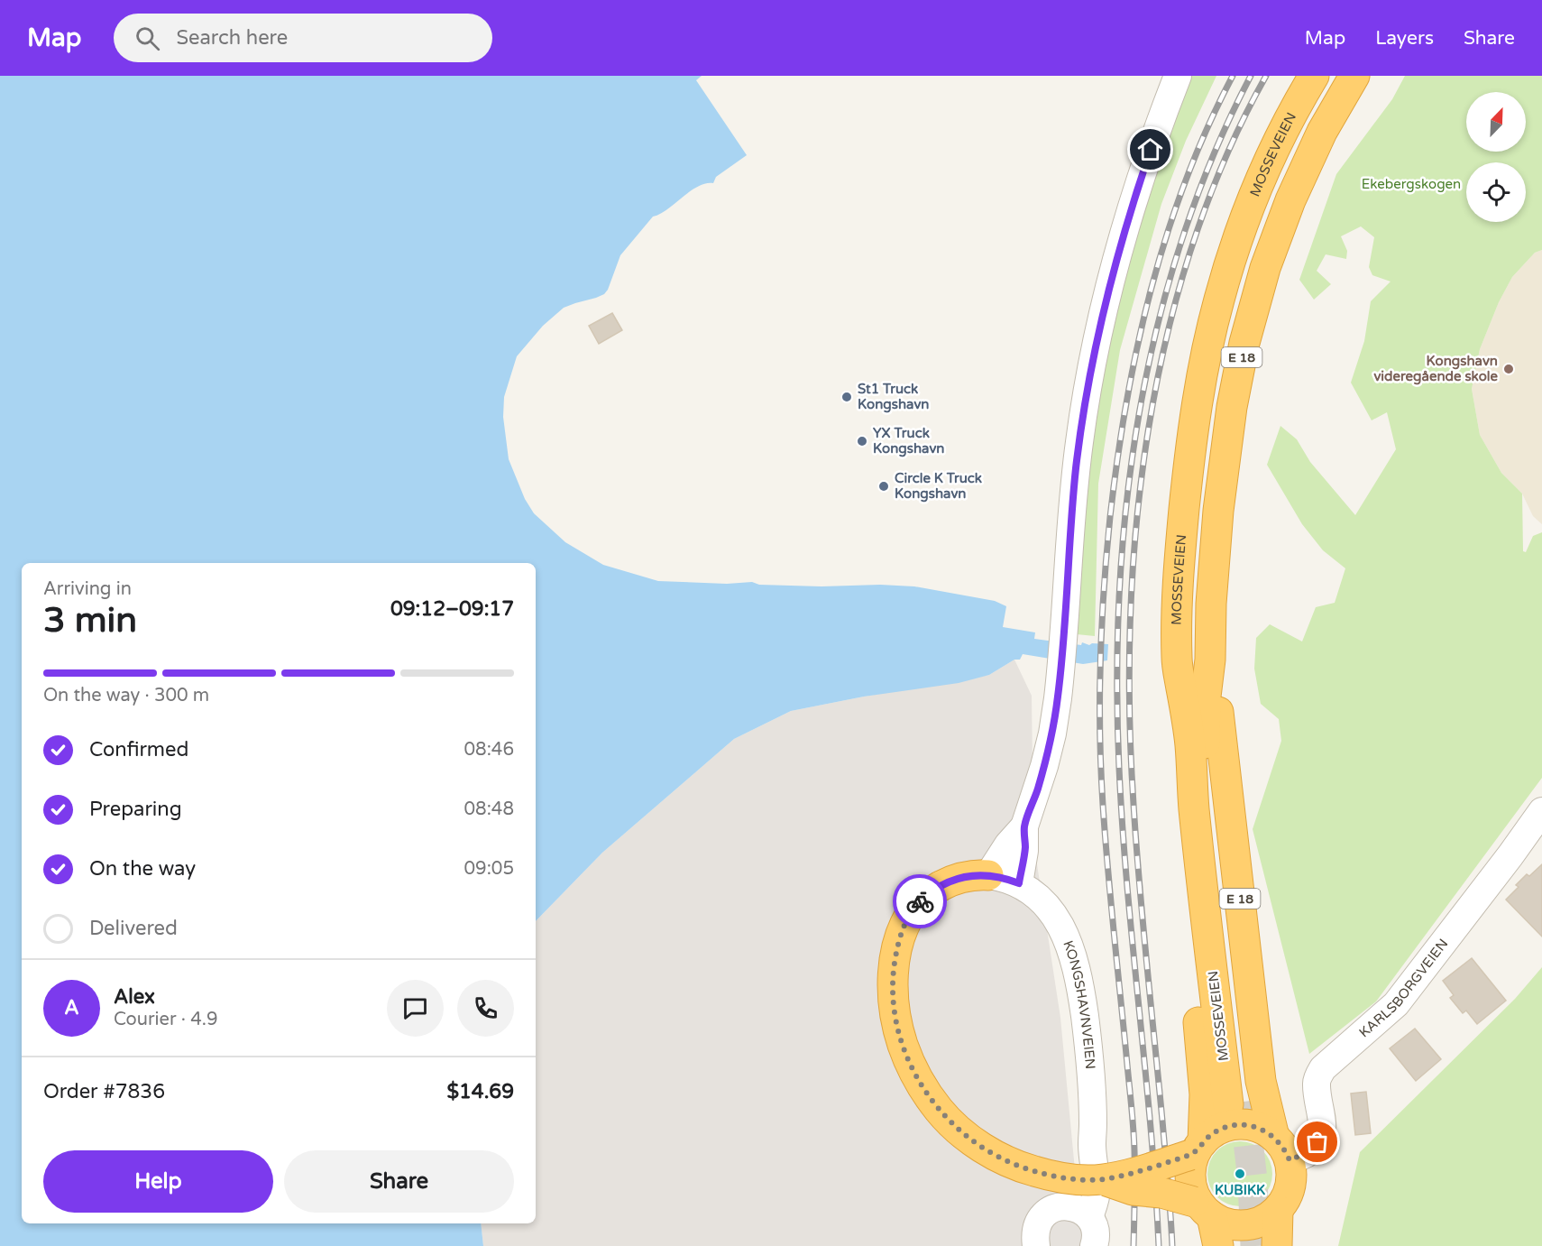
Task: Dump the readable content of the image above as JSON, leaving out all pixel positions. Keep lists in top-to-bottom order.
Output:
{
  "streets": {
    "highway": ["MOSSEVEIEN", "E 18"],
    "street": ["KARLSBORGVEIEN", "KONGSHAVNVEIEN"]
  },
  "crossings": [
    ["MOSSEVEIEN", "E 18"],
    ["E 18", "KARLSBORGVEIEN"]
  ],
  "parks": ["Ekebergskogen"],
  "places": [
    "Kongshavn videregående skole",
    "St1 Truck Kongshavn",
    "YX Truck Kongshavn",
    "Circle K Truck Kongshavn",
    "KUBIKK"
  ],
  "north": "top right",
  "page": {
    "header": "Map",
    "search": "Search here",
    "nav": ["Map", "Layers", "Share"],
    "heading": ["3 min", "Arriving in", "09:12–09:17"],
    "panel": [
      "Alex",
      "Courier · 4.9",
      "Order #7836",
      "$14.69"
    ],
    "bar": "On the way · 300 m",
    "list": [
      ["Confirmed", "08:46"],
      ["Preparing", "08:48"],
      ["On the way", "09:05"],
      "Delivered"
    ],
    "round": "A",
    "buttons": ["Help", "Share"]
  }
}
